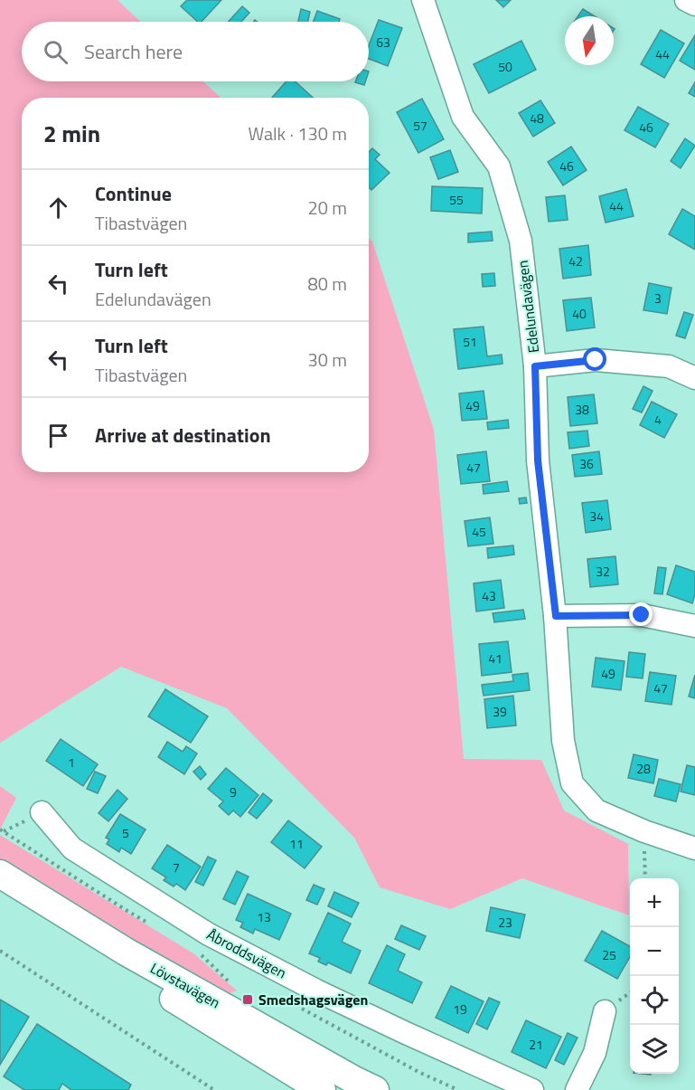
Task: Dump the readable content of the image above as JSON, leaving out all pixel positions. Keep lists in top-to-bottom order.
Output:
{
  "streets": {
    "street": ["Edelundavägen", "Åbroddsvägen", "Lövstavägen"]
  },
  "places": {
    "transit": ["Smedshagsvägen"]
  },
  "house_numbers": [
    "63",
    "44",
    "50",
    "48",
    "57",
    "46",
    "46",
    "55",
    "44",
    "42",
    "3",
    "40",
    "51",
    "49",
    "38",
    "4",
    "36",
    "47",
    "34",
    "45",
    "32",
    "43",
    "41",
    "49",
    "47",
    "39",
    "1",
    "28",
    "9",
    "5",
    "11",
    "7",
    "13",
    "23",
    "25",
    "19",
    "21"
  ],
  "north": "bottom",
  "page": {
    "search": "Search here",
    "heading": ["2 min", "Walk · 130 m"],
    "list": [
      ["Continue", "Tibastvägen", "20 m"],
      ["Turn left", "Edelundavägen", "80 m"],
      ["Turn left", "Tibastvägen", "30 m"],
      "Arrive at destination"
    ],
    "map_buttons": ["+", "−"]
  }
}
